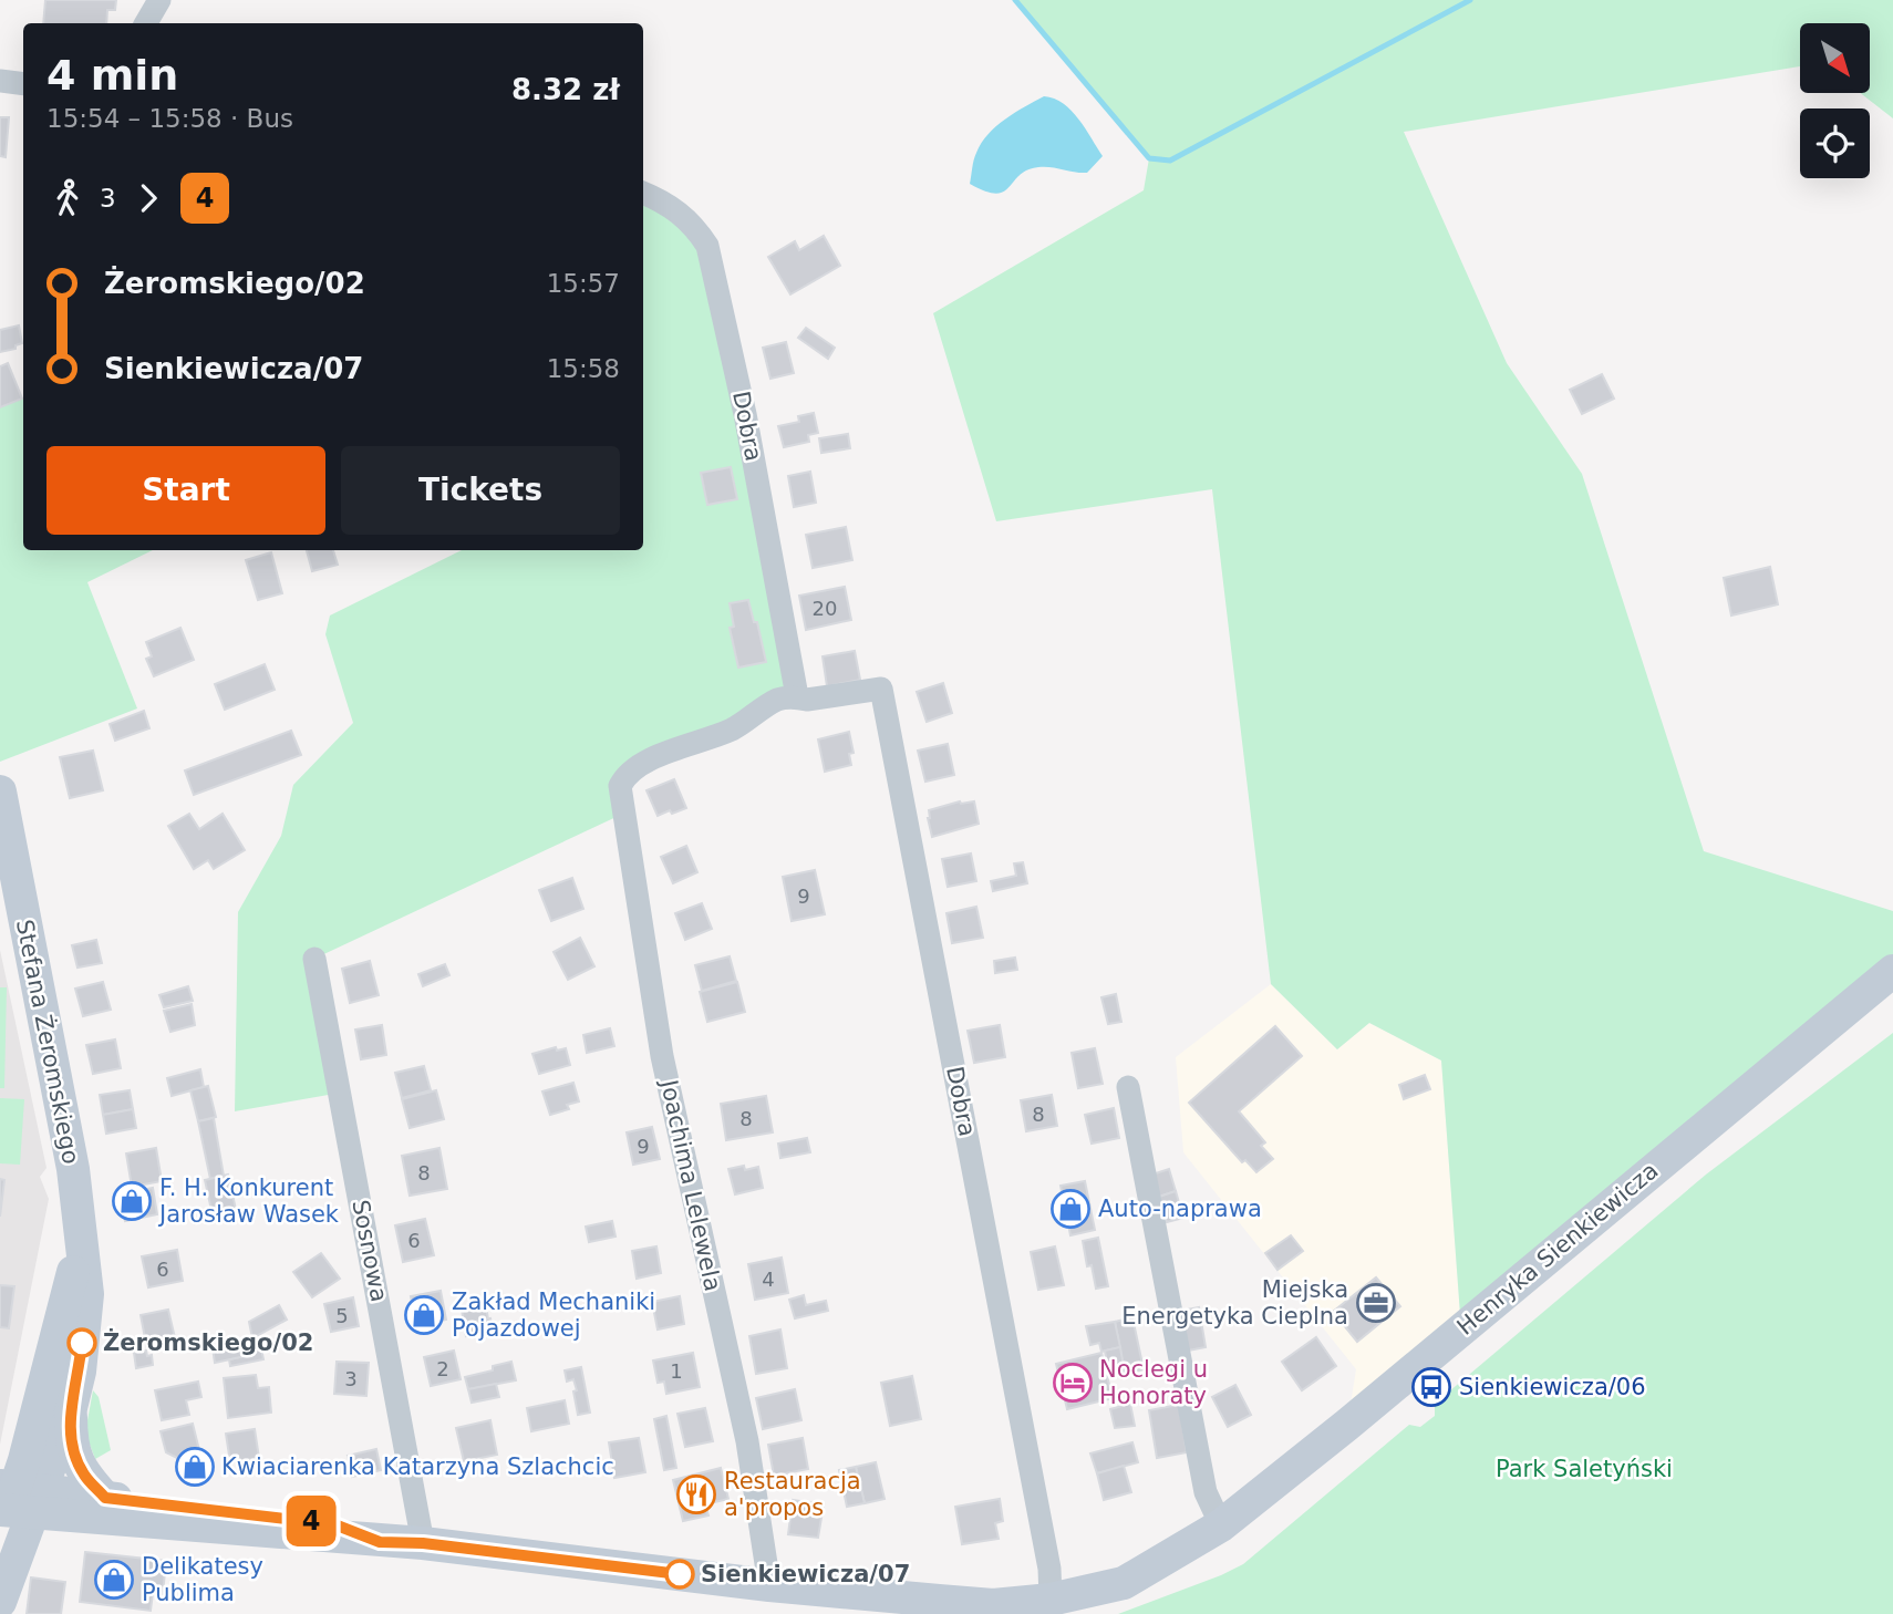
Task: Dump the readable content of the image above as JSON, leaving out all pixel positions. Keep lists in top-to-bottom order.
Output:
{
  "streets": {
    "main road": ["Stefana Żeromskiego", "Henryka Sienkiewicza"],
    "street": ["Dobra", "Joachima Lelewela", "Sosnowa"]
  },
  "crossings": [
    ["Dobra", "Joachima Lelewela"],
    ["Dobra", "Henryka Sienkiewicza"],
    ["Stefana Żeromskiego", "Henryka Sienkiewicza"],
    ["Joachima Lelewela", "Henryka Sienkiewicza"],
    ["Henryka Sienkiewicza", "Sosnowa"]
  ],
  "parks": ["Park Saletyński"],
  "places": {
    "shop": [
      "F. H. Konkurent Jarosław Wasek",
      "Auto-naprawa",
      "Zakład Mechaniki Pojazdowej",
      "Kwiaciarenka Katarzyna Szlachcic",
      "Delikatesy Publima"
    ],
    "office": ["Miejska Energetyka Cieplna"],
    "other": ["Żeromskiego/02", "Sienkiewicza/07"],
    "hotel": ["Noclegi u Honoraty"],
    "bus stop": ["Sienkiewicza/06"],
    "restaurant": ["Restauracja a'propos"]
  },
  "lines": ["bus line 4"],
  "house_numbers": [
    "20",
    "9",
    "8",
    "8",
    "9",
    "8",
    "6",
    "6",
    "4",
    "5",
    "2",
    "1",
    "3"
  ],
  "north": "bottom right",
  "page": {
    "on_map": "4",
    "heading": ["4 min", "15:54 – 15:58 · Bus", "8.32 zł"],
    "legs": ["3", "4"],
    "list": [
      {
        "name": "Żeromskiego/02",
        "value": "15:57"
      },
      {
        "name": "Sienkiewicza/07",
        "value": "15:58"
      }
    ],
    "buttons": ["Start", "Tickets"]
  }
}
